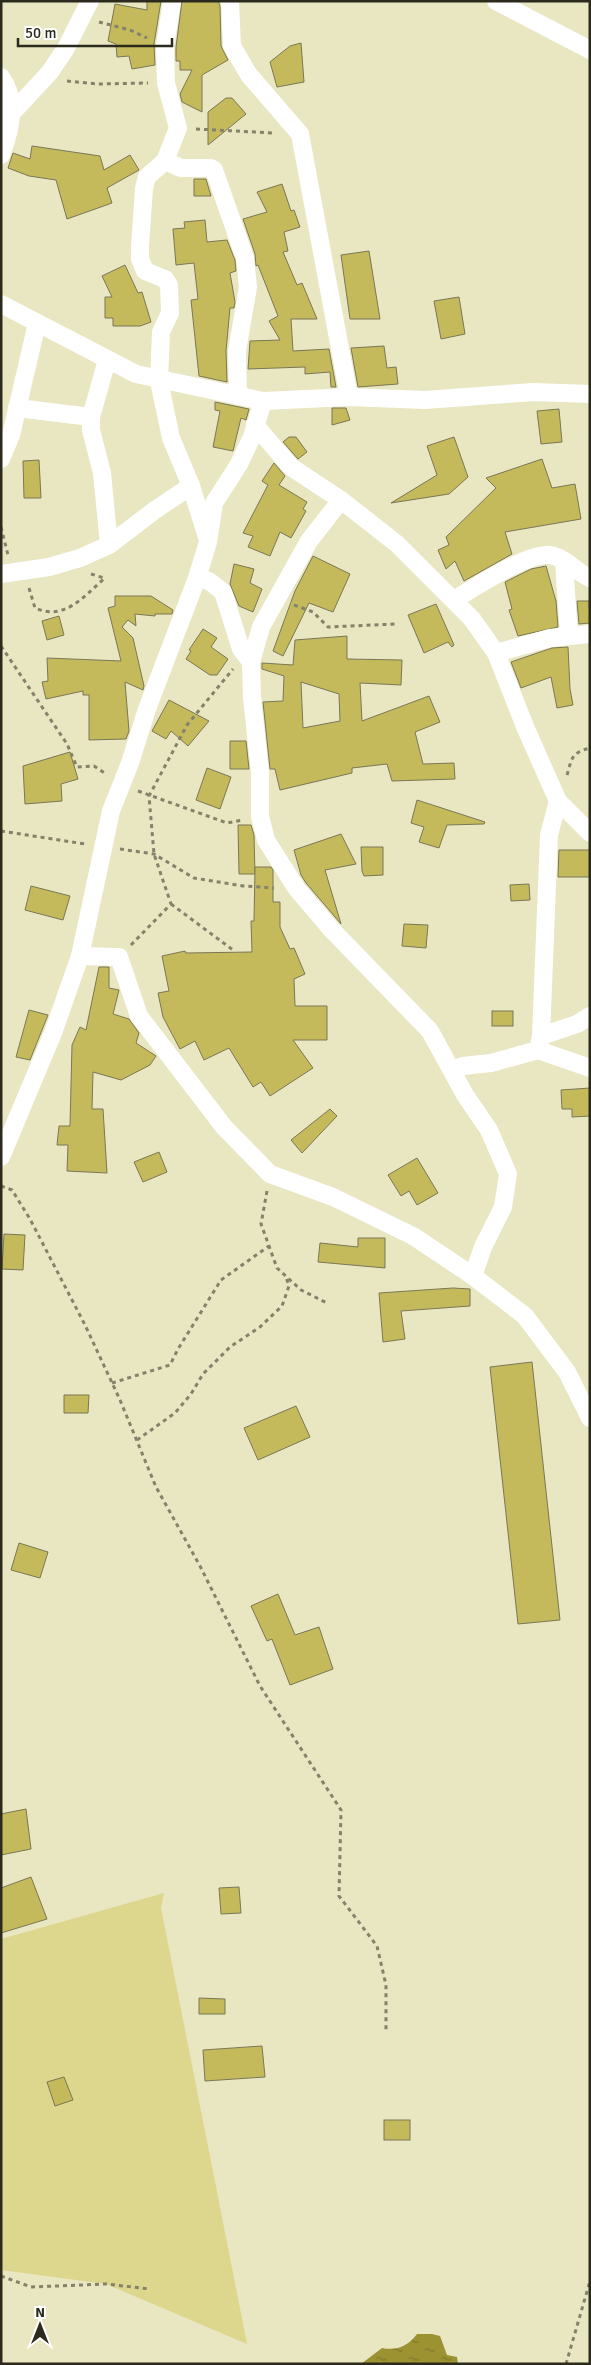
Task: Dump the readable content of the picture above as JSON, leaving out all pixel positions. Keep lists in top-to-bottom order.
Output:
{
  "scale_bar": "50 m",
  "north": "top"
}
